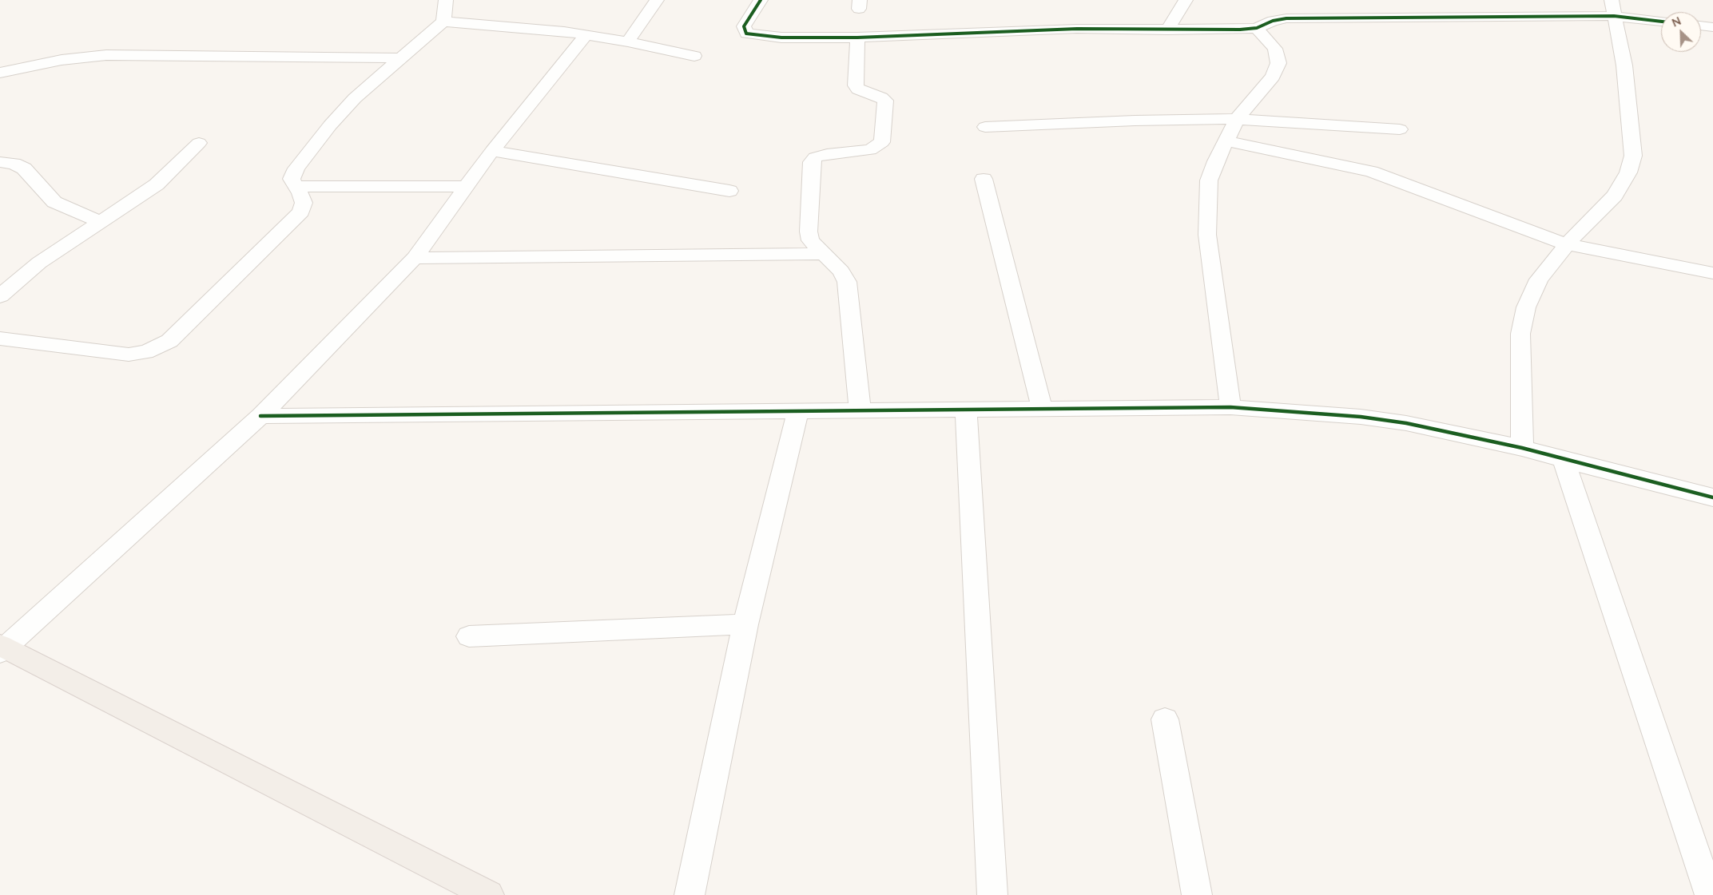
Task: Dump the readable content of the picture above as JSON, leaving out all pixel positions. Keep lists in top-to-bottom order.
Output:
{
  "north": "top left"
}
